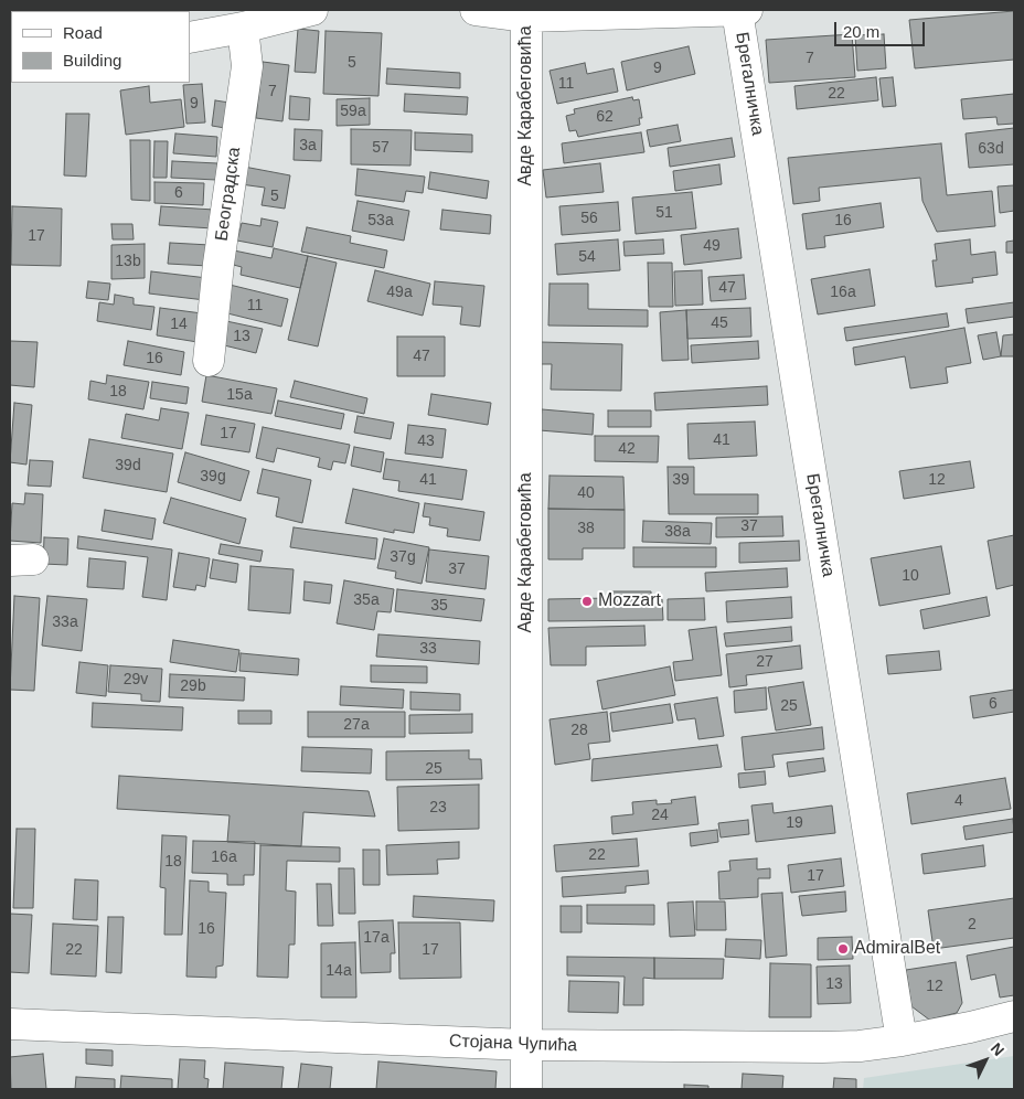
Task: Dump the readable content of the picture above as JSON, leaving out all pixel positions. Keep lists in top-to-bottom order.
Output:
{
  "streets": {
    "street": [
      "Брегалничка",
      "Авде Карабеговића",
      "Београдска",
      "Стојана Чупића"
    ]
  },
  "crossings": [
    ["Брегалничка", "Стојана Чупића"],
    ["Авде Карабеговића", "Стојана Чупића"]
  ],
  "places": ["Mozzart", "AdmiralBet"],
  "house_numbers": [
    "7",
    "5",
    "9",
    "11",
    "7",
    "22",
    "9",
    "59a",
    "62",
    "3a",
    "57",
    "63d",
    "6",
    "5",
    "51",
    "56",
    "53a",
    "16",
    "17",
    "49",
    "54",
    "13b",
    "47",
    "49a",
    "16a",
    "11",
    "45",
    "14",
    "13",
    "47",
    "16",
    "18",
    "15a",
    "17",
    "41",
    "43",
    "42",
    "39d",
    "39g",
    "41",
    "39",
    "12",
    "40",
    "37",
    "38",
    "38a",
    "37g",
    "37",
    "10",
    "35a",
    "35",
    "33a",
    "33",
    "27",
    "29v",
    "29b",
    "6",
    "25",
    "27a",
    "28",
    "25",
    "4",
    "23",
    "24",
    "19",
    "22",
    "16a",
    "18",
    "17",
    "2",
    "16",
    "17a",
    "22",
    "17",
    "14a",
    "13",
    "12"
  ],
  "legend": ["Road", "Building"],
  "scale_bar": "20 m",
  "north": "top right"
}
